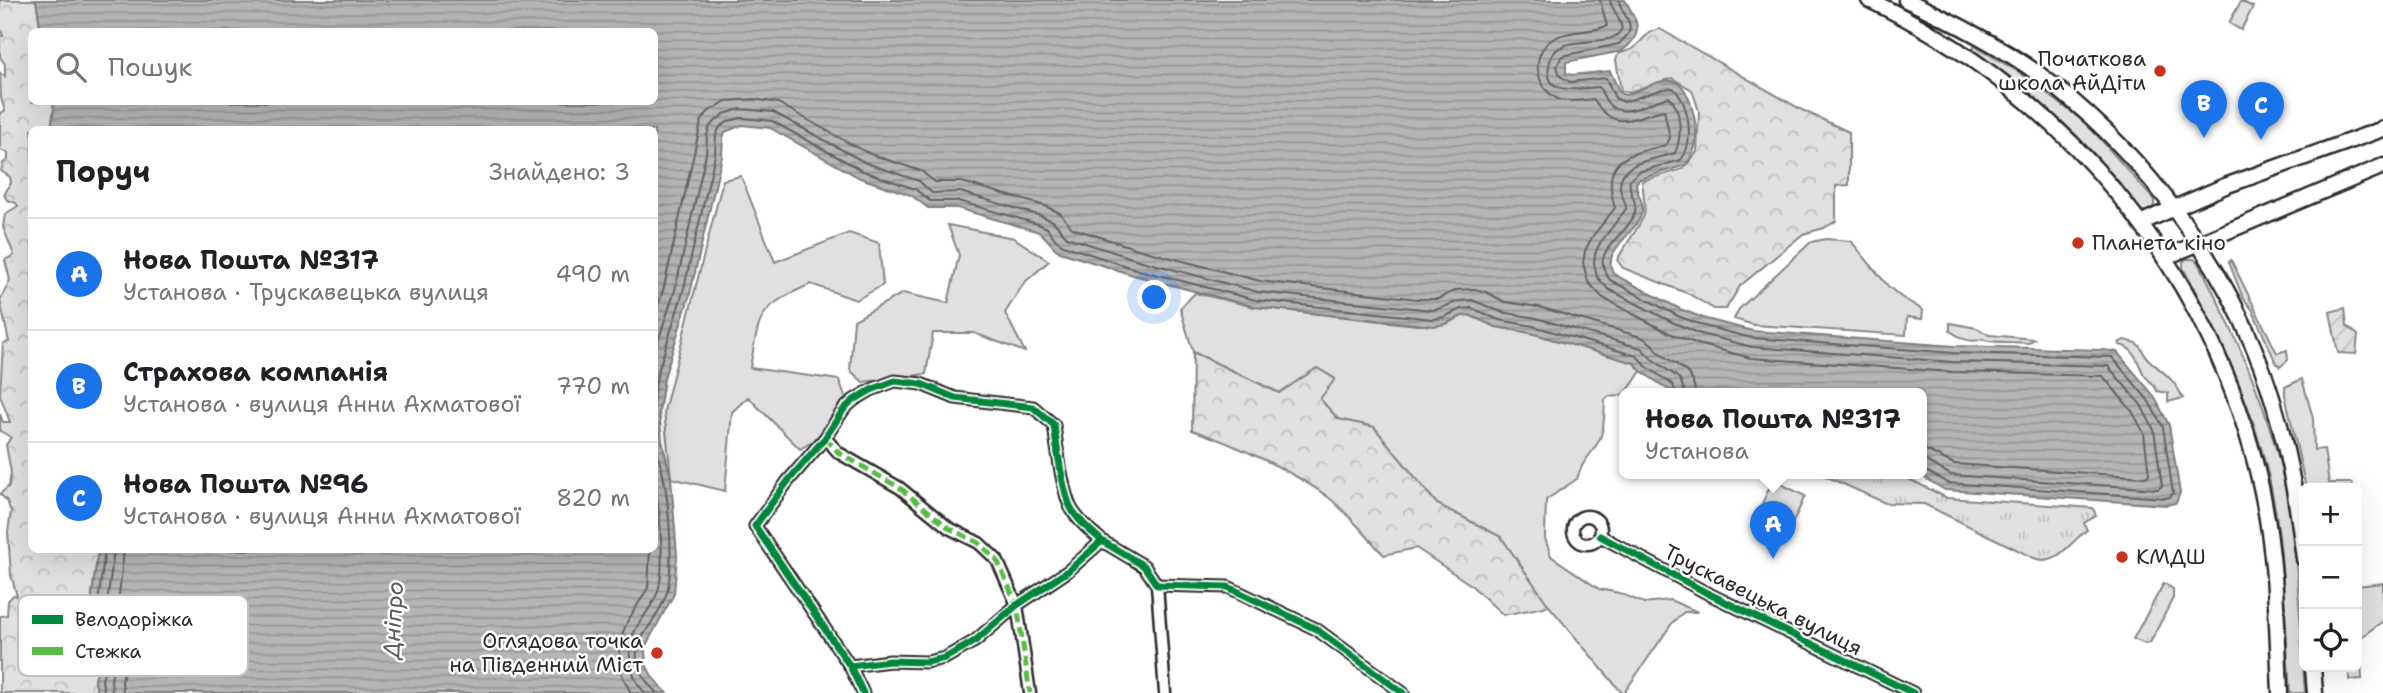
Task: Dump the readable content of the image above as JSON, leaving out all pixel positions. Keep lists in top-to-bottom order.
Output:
{
  "streets": {
    "street": ["Трускавецька вулиця"]
  },
  "water": ["Дніпро"],
  "places": [
    "Початкова школа АйДіти",
    "Планета кіно",
    "КМДШ",
    "Оглядова точка на Південний Міст"
  ],
  "legend": ["Велодоріжка", "Стежка"],
  "page": {
    "search": "Пошук",
    "pins": ["B", "C", "A"],
    "heading": ["Поруч", "Знайдено: 3"],
    "list": [
      {
        "mark": "A",
        "name": "Нова Пошта №317",
        "note": "Установа · Трускавецька вулиця",
        "value": "490 m"
      },
      {
        "mark": "B",
        "name": "Страхова компанія",
        "note": "Установа · вулиця Анни Ахматової",
        "value": "770 m"
      },
      {
        "mark": "C",
        "name": "Нова Пошта №96",
        "note": "Установа · вулиця Анни Ахматової",
        "value": "820 m"
      }
    ],
    "popup": ["Нова Пошта №317", "Установа"],
    "map_buttons": ["+", "−"]
  }
}
